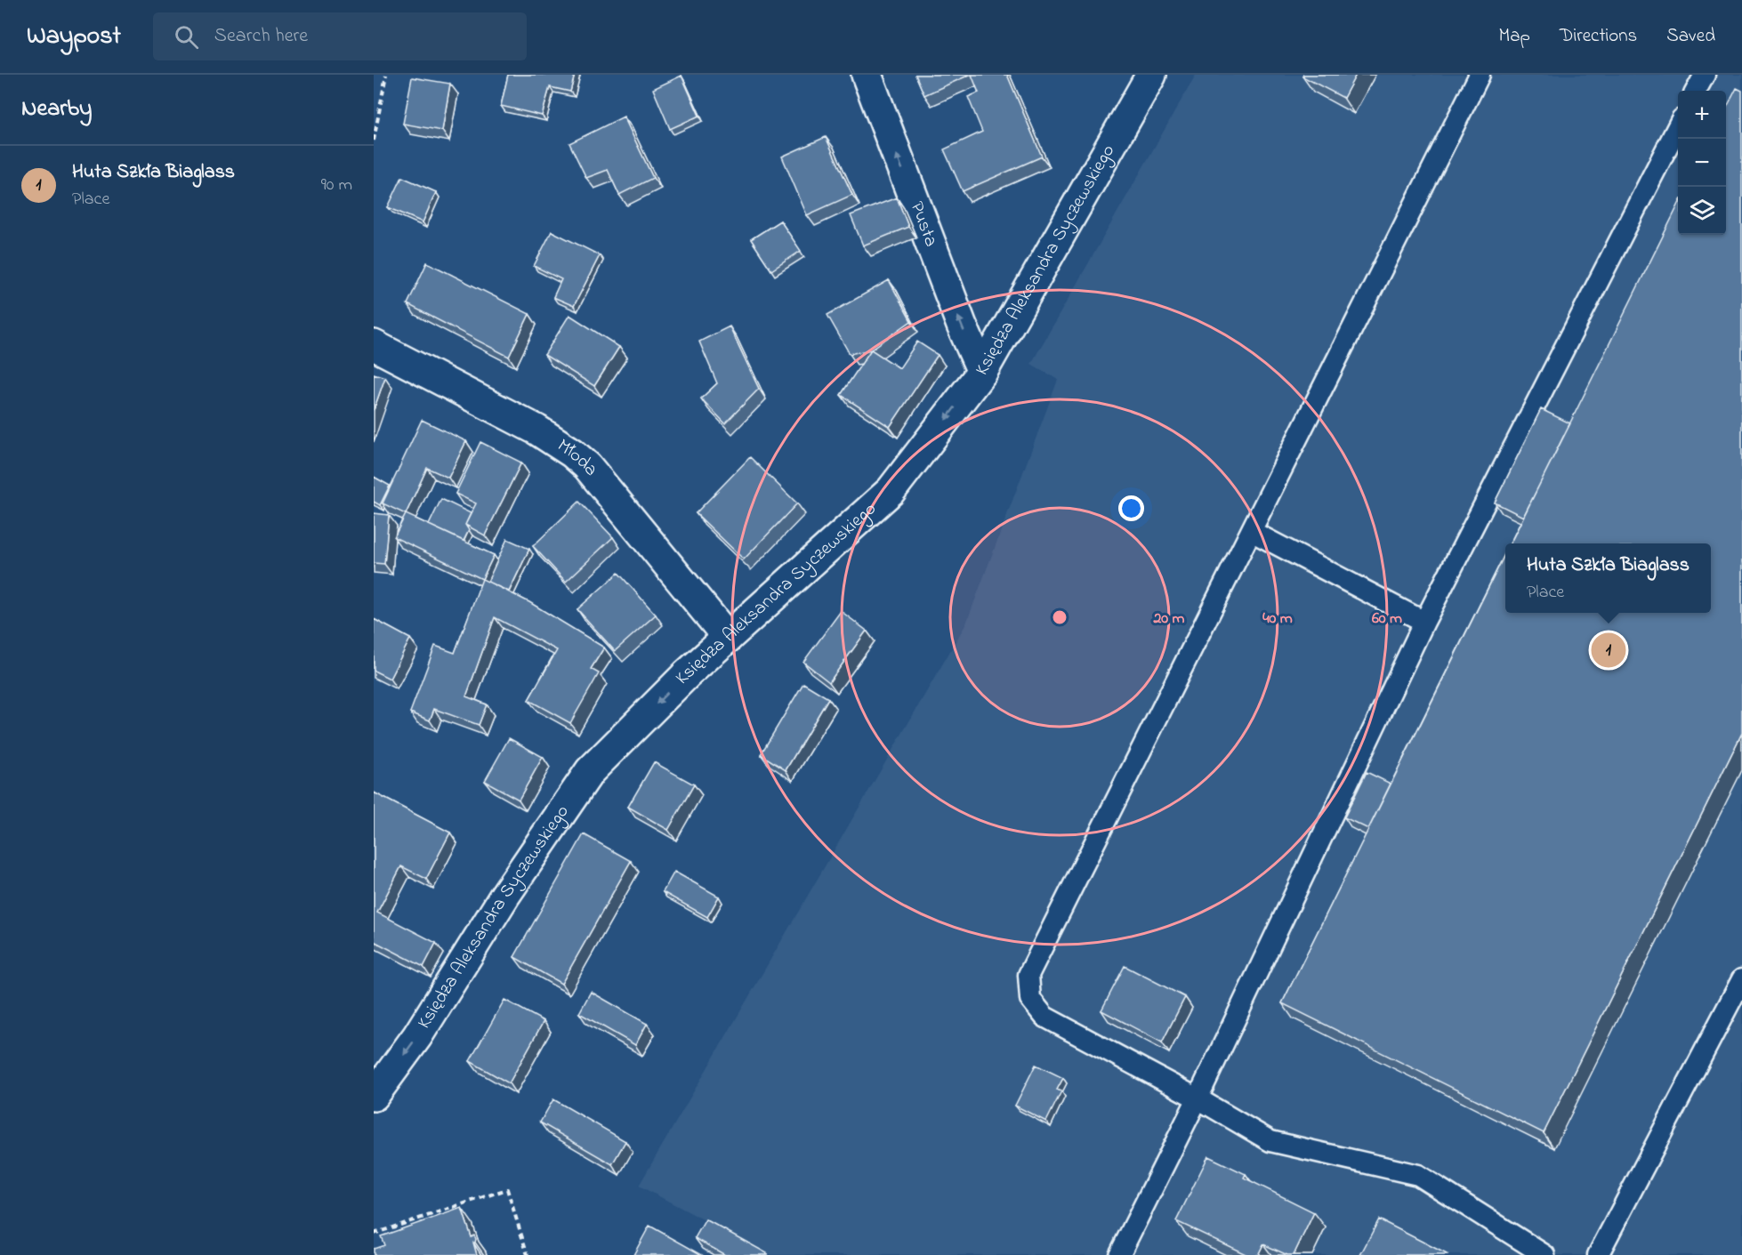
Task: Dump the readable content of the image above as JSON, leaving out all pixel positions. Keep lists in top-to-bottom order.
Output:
{
  "streets": {
    "street": ["Pusta", "Księdza Aleksandra Syczewskiego", "Młoda"]
  },
  "crossings": [
    ["Pusta", "Księdza Aleksandra Syczewskiego"],
    ["Księdza Aleksandra Syczewskiego", "Młoda"]
  ],
  "one_way": ["Pusta", "Księdza Aleksandra Syczewskiego"],
  "page": {
    "header": "Waypost",
    "search": "Search here",
    "nav": ["Map", "Directions", "Saved"],
    "heading": "Nearby",
    "map_buttons": ["+", "−"],
    "list": [
      {
        "mark": "1",
        "name": "Huta Szkła Biaglass",
        "note": "Place",
        "value": "90 m"
      }
    ],
    "popup": ["Huta Szkła Biaglass", "Place"],
    "pins": "1"
  },
  "rings": ["20 m", "40 m", "60 m"]
}
